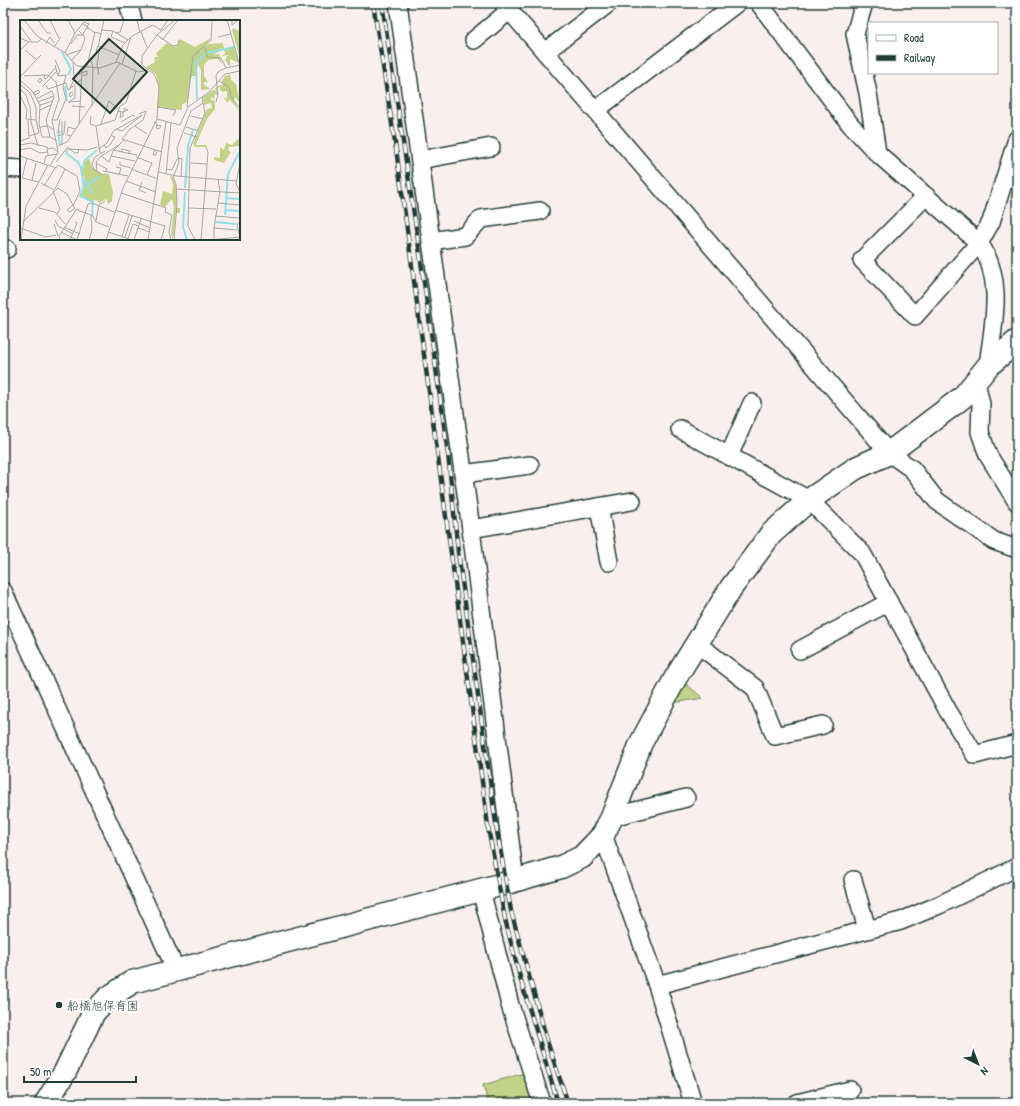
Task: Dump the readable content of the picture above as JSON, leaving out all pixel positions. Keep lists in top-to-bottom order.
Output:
{
  "places": ["船橋旭保育園"],
  "legend": ["Road", "Railway"],
  "scale_bar": "50 m",
  "north": "bottom right"
}
